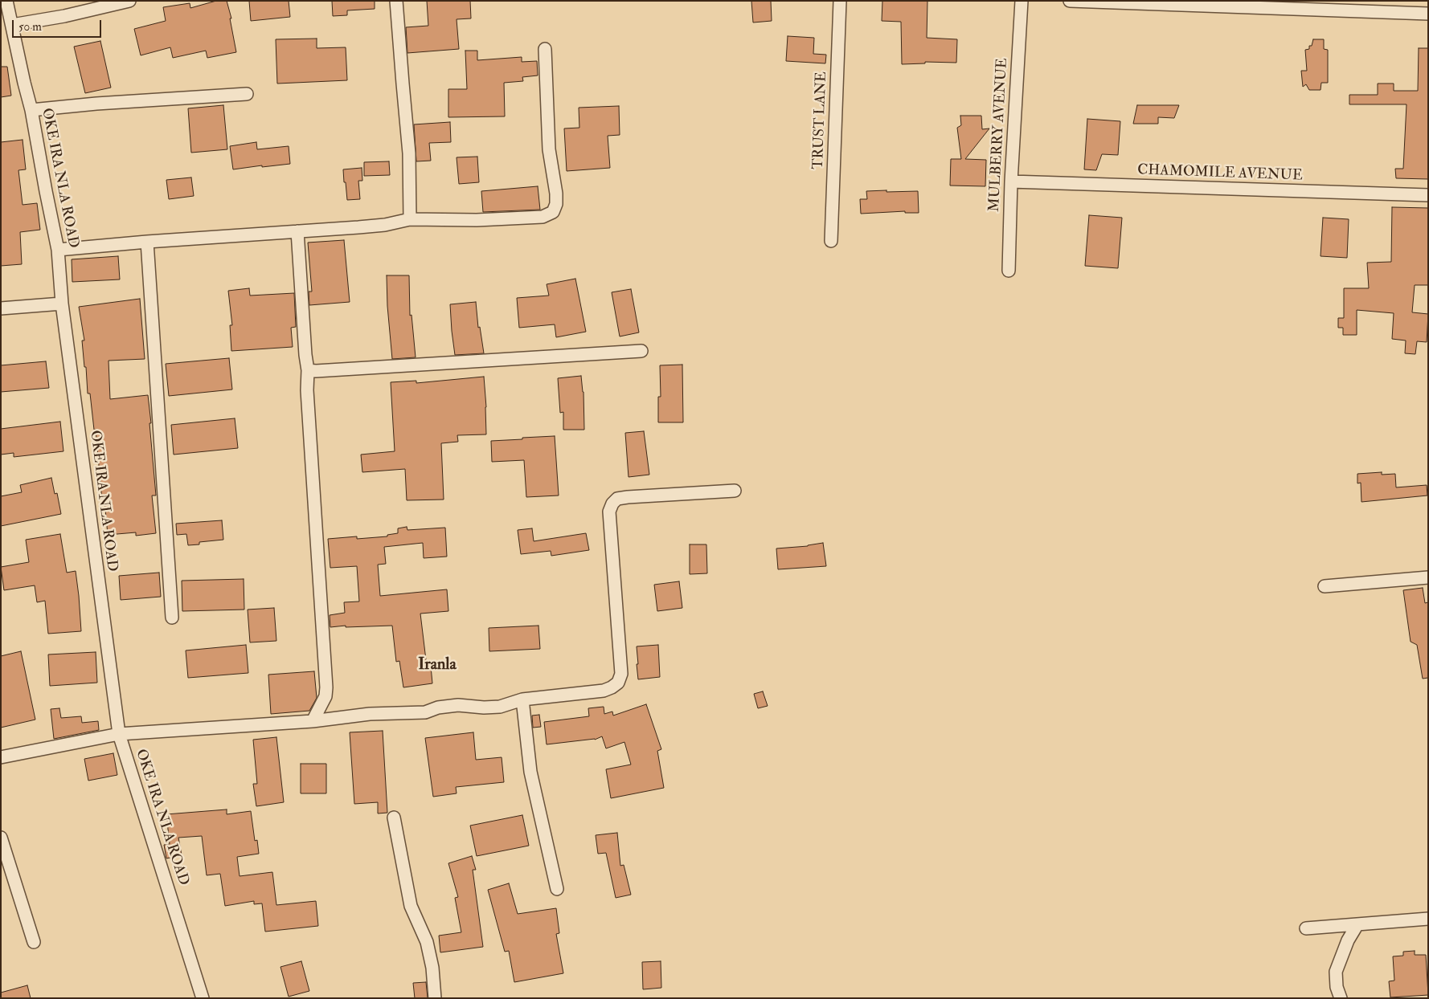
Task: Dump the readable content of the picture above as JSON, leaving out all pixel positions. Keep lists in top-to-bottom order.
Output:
{
  "streets": {
    "street": [
      "TRUST LANE",
      "MULBERRY AVENUE",
      "CHAMOMILE AVENUE",
      "OKE IRA NLA ROAD"
    ]
  },
  "crossings": [
    ["MULBERRY AVENUE", "CHAMOMILE AVENUE"]
  ],
  "districts": ["Iranla"],
  "scale_bar": "50 m"
}
